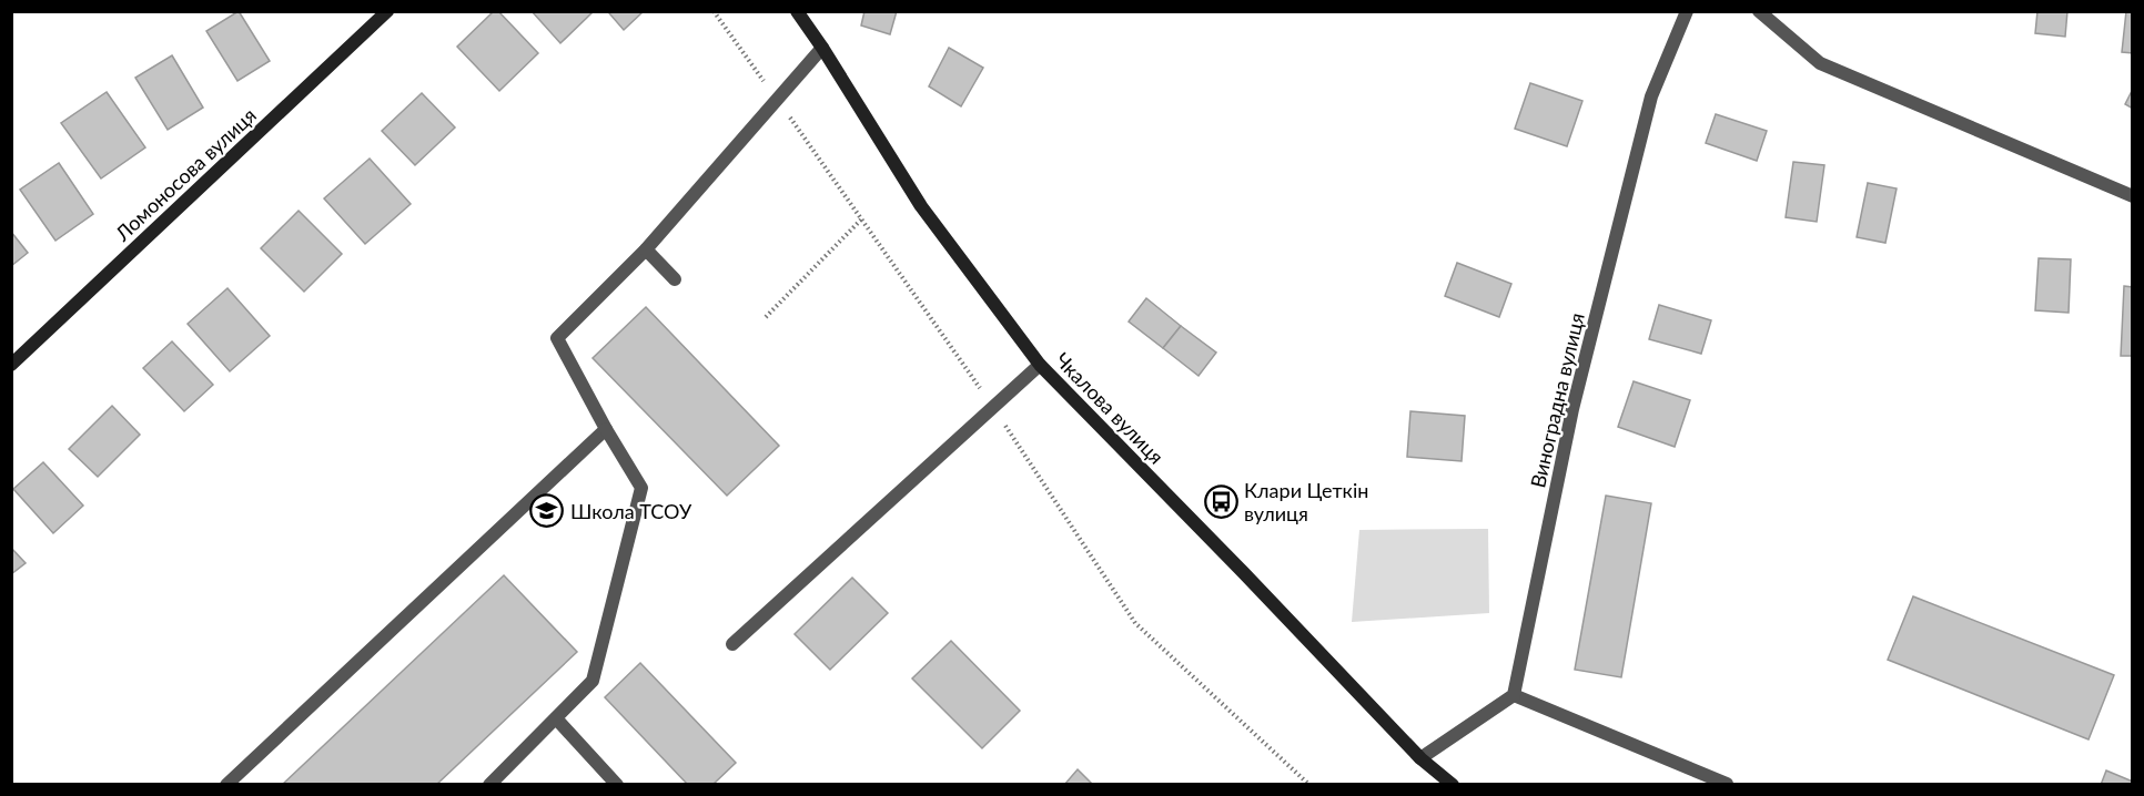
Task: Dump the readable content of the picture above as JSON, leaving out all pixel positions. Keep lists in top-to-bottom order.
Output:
{
  "streets": {
    "main road": ["Ломоносова вулиця", "Чкалова вулиця"],
    "street": ["Виноградна вулиця"]
  },
  "places": {
    "bus stop": ["Клари Цеткін вулиця"],
    "school or university": ["Школа ТСОУ"]
  }
}
